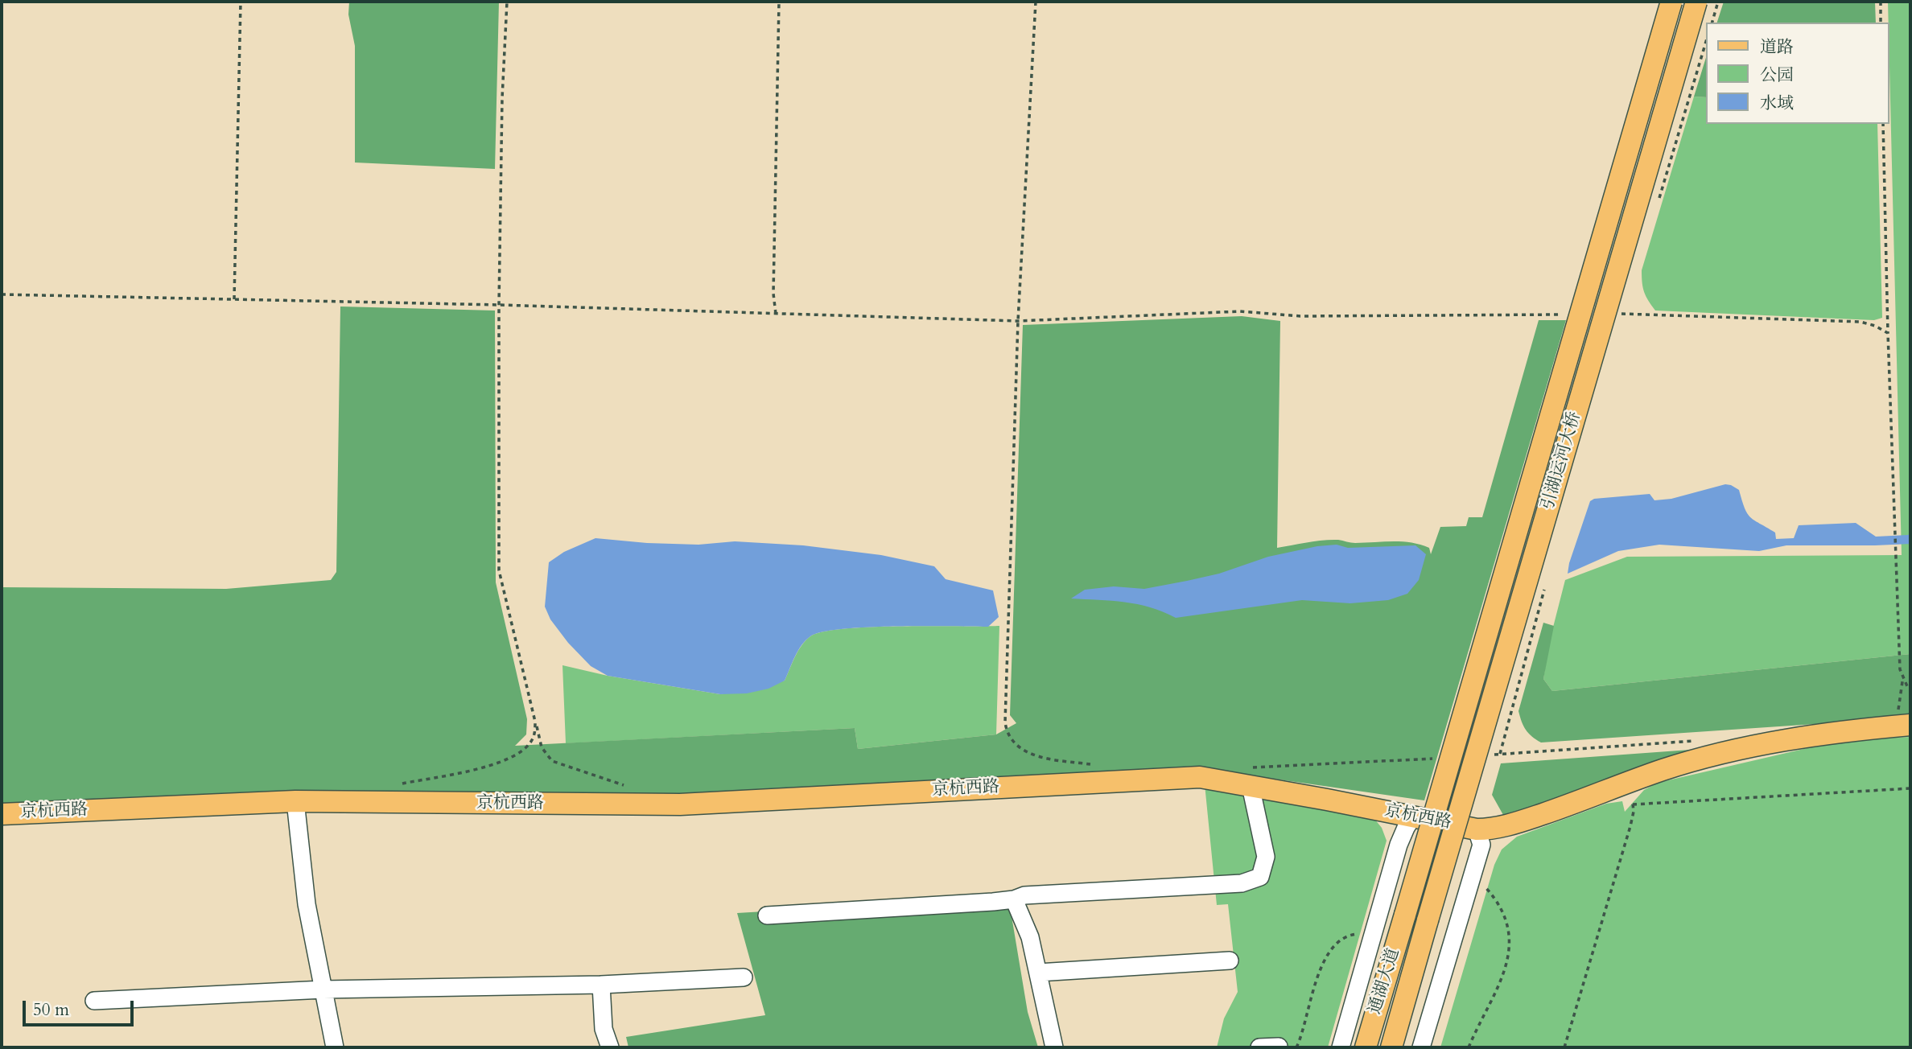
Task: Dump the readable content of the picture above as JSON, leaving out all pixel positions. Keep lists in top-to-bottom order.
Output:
{
  "streets": {
    "main road": ["引湖运河大桥", "京杭西路", "通湖大道"]
  },
  "crossings": [
    ["引湖运河大桥", "通湖大道"]
  ],
  "legend": ["道路", "公园", "水域"],
  "scale_bar": "50 m"
}
